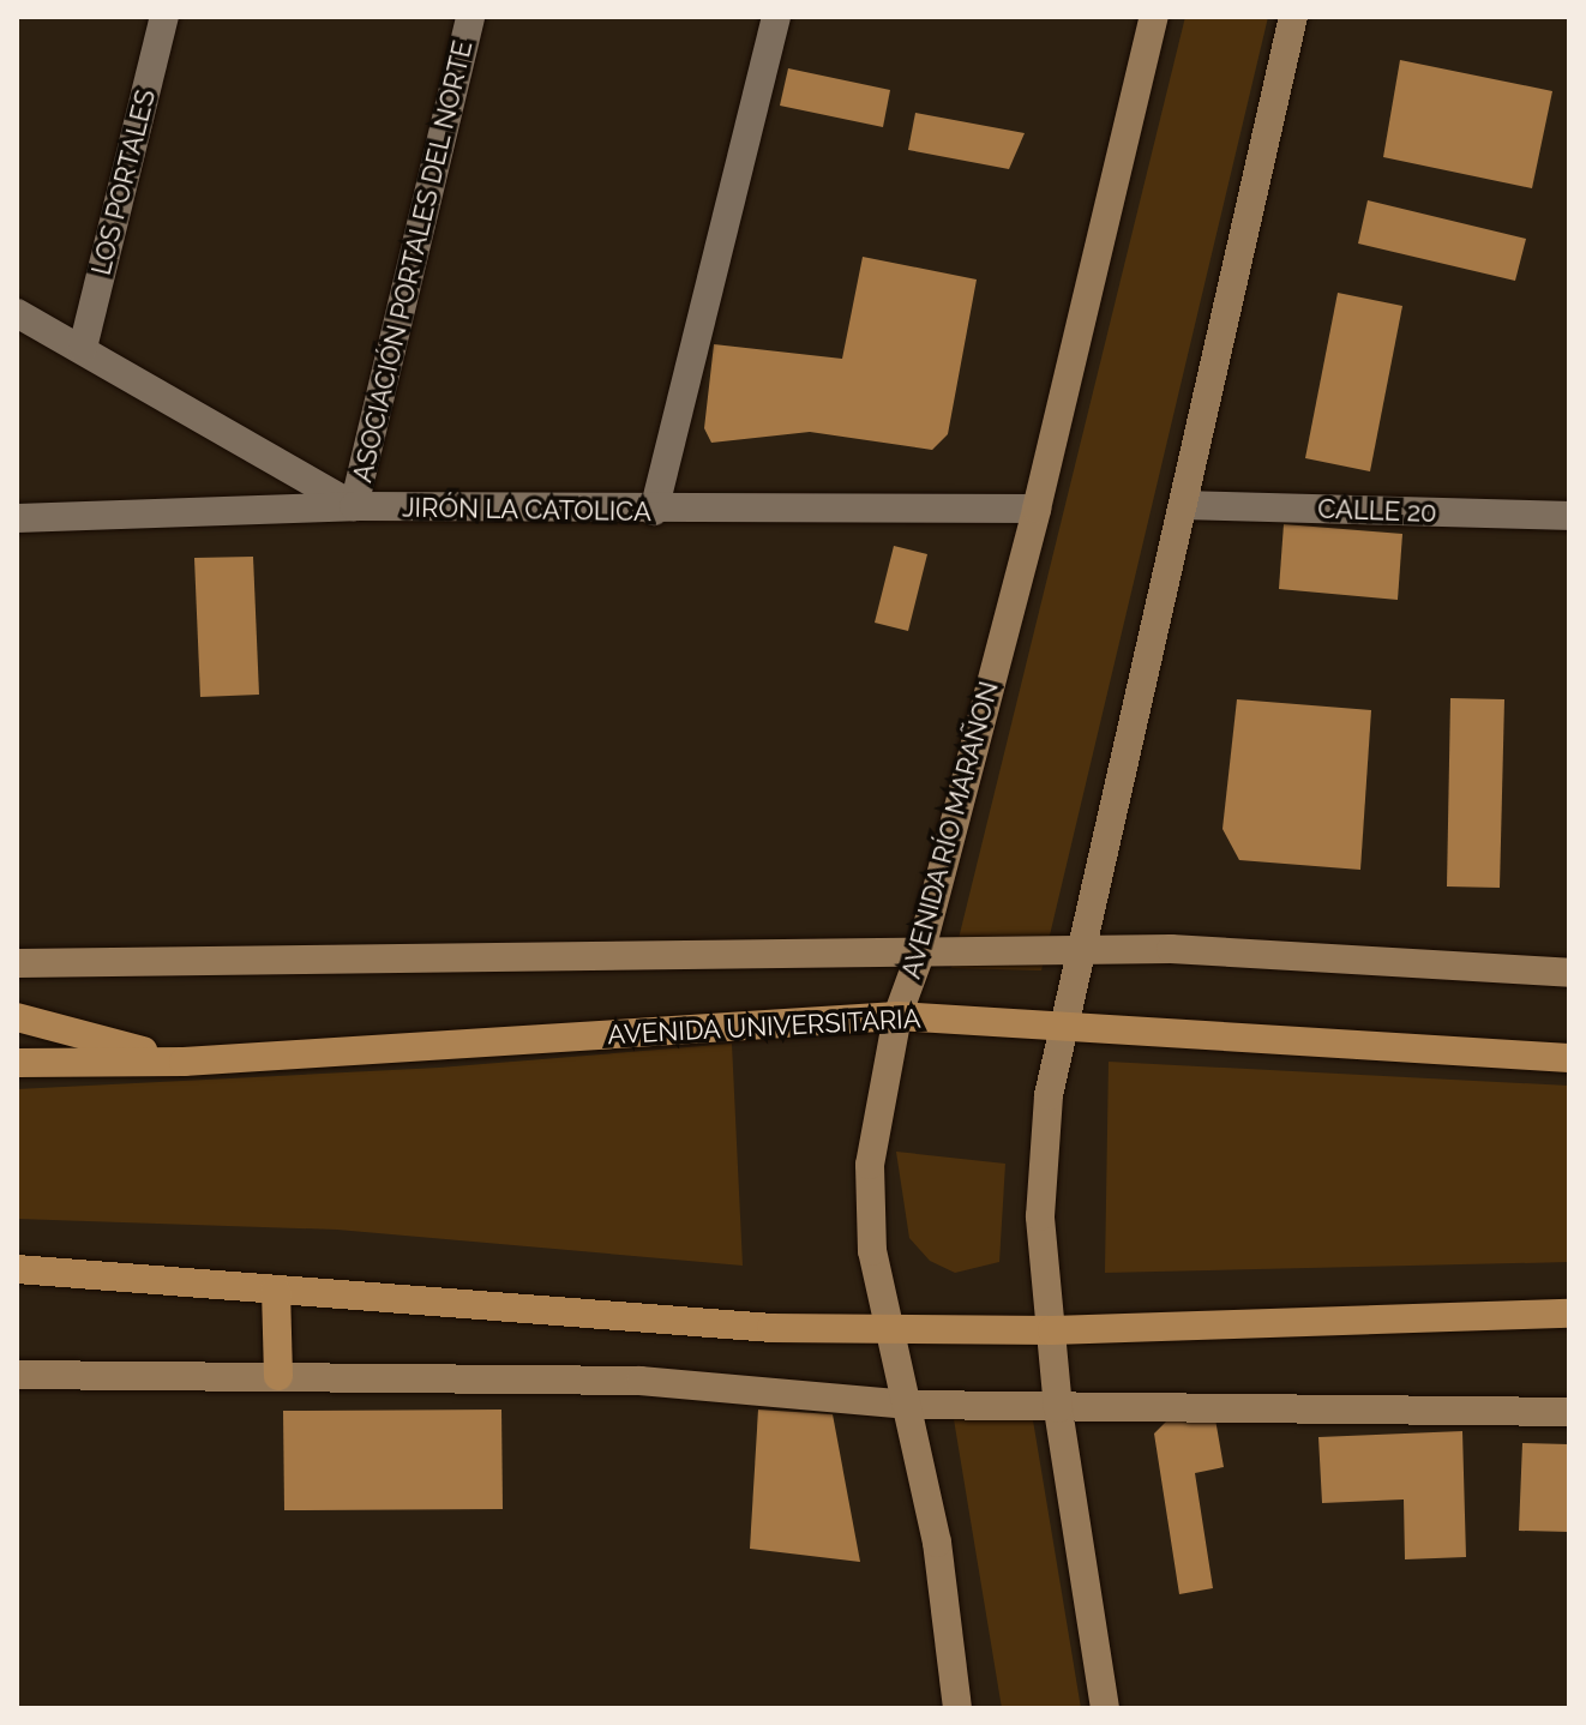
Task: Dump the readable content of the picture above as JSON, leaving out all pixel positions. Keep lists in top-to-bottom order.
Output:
{
  "streets": {
    "main road": ["AVENIDA RÍO MARAÑON", "AVENIDA UNIVERSITARIA"],
    "street": [
      "LOS PORTALES",
      "ASOCIACIÓN PORTALES DEL NORTE",
      "JIRÓN LA CATOLICA",
      "CALLE 20"
    ]
  },
  "crossings": [
    ["ASOCIACIÓN PORTALES DEL NORTE", "JIRÓN LA CATOLICA"],
    ["JIRÓN LA CATOLICA", "AVENIDA RÍO MARAÑON"],
    ["AVENIDA RÍO MARAÑON", "AVENIDA UNIVERSITARIA"]
  ]
}
